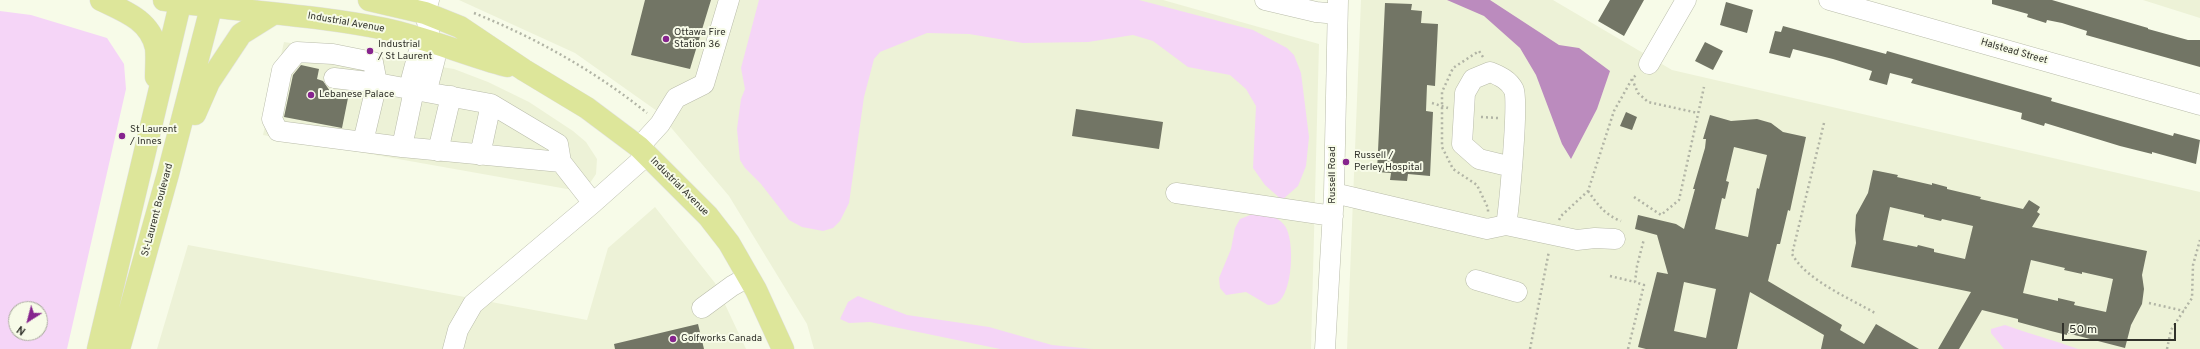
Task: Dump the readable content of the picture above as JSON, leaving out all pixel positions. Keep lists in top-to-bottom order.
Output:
{
  "streets": {
    "main road": ["Industrial Avenue", "St-Laurent Boulevard"],
    "street": ["Halstead Street", "Russell Road"]
  },
  "crossings": [
    ["Industrial Avenue", "St-Laurent Boulevard"]
  ],
  "places": [
    "Ottawa Fire Station 36",
    "Industrial / St Laurent",
    "Lebanese Palace",
    "St Laurent / Innes",
    "Russell / Perley Hospital",
    "Golfworks Canada"
  ],
  "scale_bar": "50 m",
  "north": "bottom left"
}
